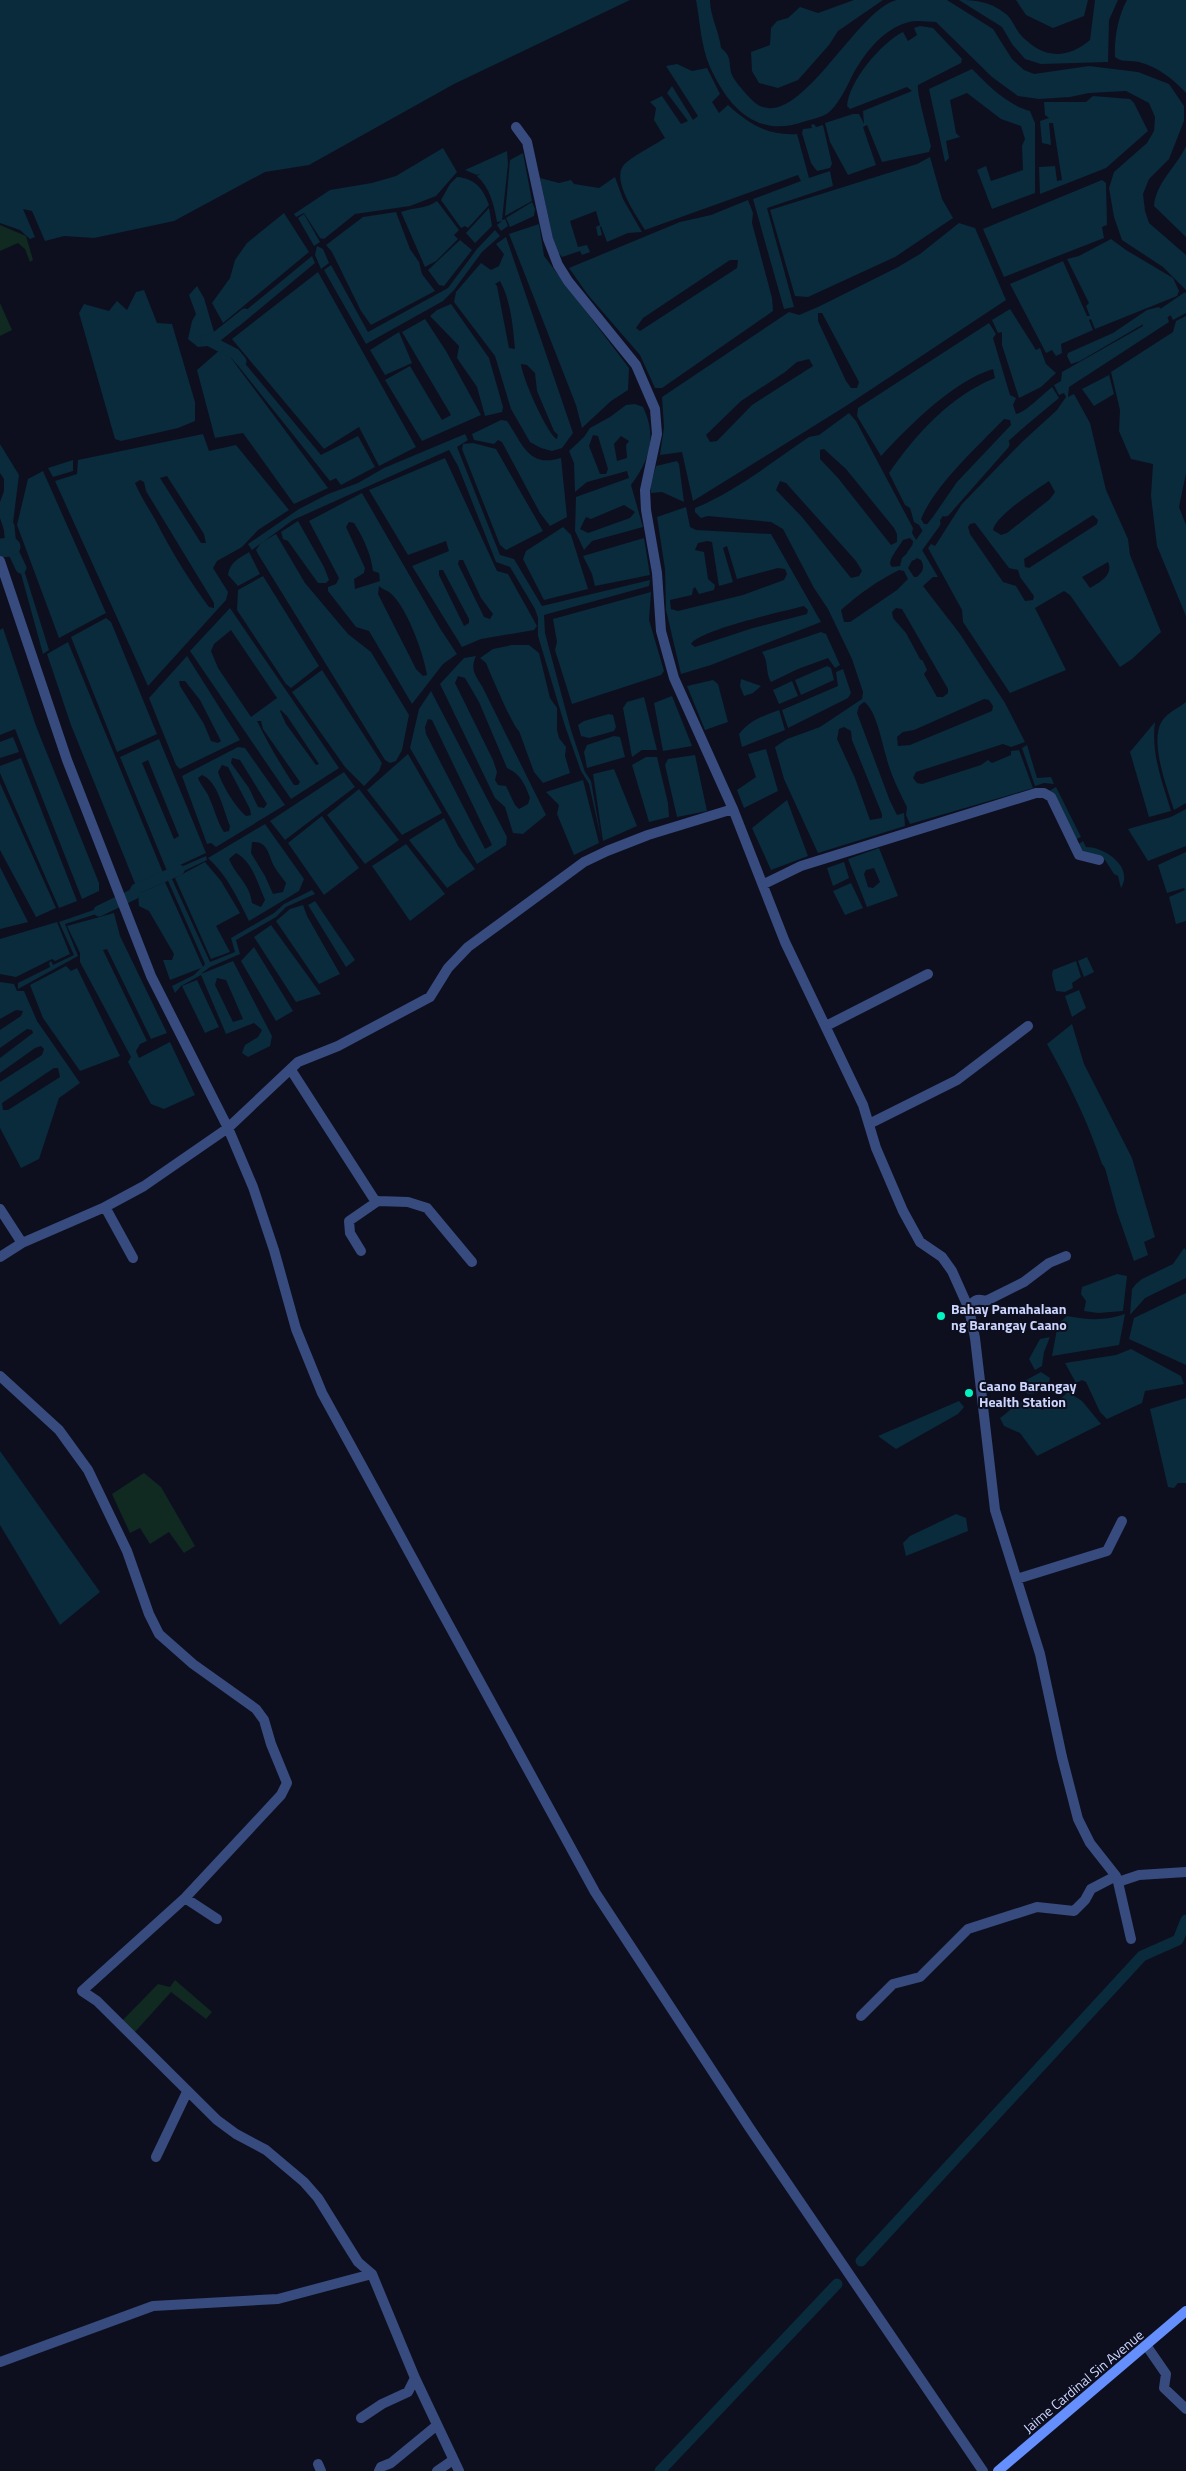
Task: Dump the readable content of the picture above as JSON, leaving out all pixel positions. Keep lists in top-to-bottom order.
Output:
{
  "streets": {
    "main road": ["Jaime Cardinal Sin Avenue"]
  },
  "places": ["Bahay Pamahalaan ng Barangay Caano", "Caano Barangay Health Station"]
}
